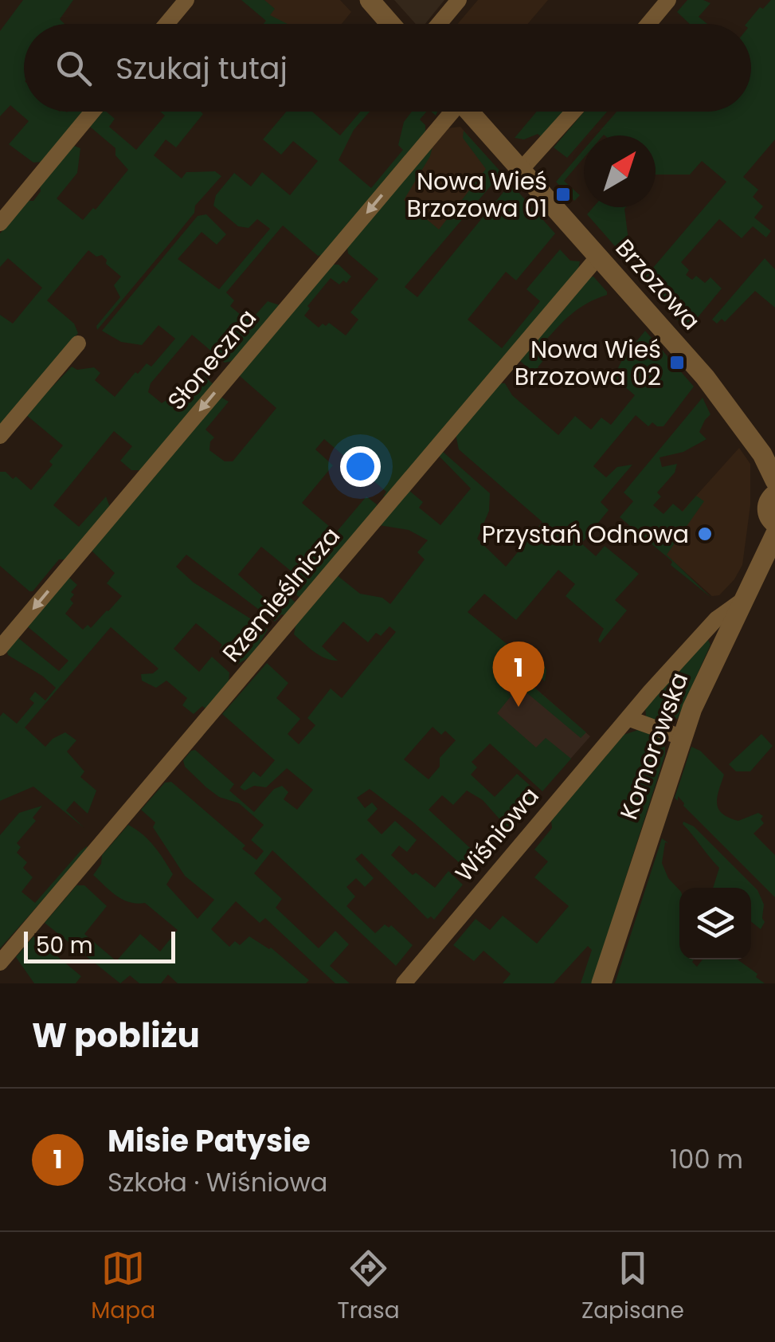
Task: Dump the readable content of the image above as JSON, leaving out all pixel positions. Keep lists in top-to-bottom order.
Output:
{
  "streets": {
    "street": [
      "Brzozowa",
      "Słoneczna",
      "Rzemieślnicza",
      "Komorowska",
      "Wiśniowa"
    ]
  },
  "crossings": [
    ["Brzozowa", "Rzemieślnicza"],
    ["Komorowska", "Wiśniowa"]
  ],
  "one_way": ["Słoneczna"],
  "places": {
    "transit": ["Nowa Wieś Brzozowa 01", "Nowa Wieś Brzozowa 02"],
    "other": ["Przystań Odnowa"]
  },
  "scale_bar": "50 m",
  "north": "top right",
  "page": {
    "search": "Szukaj tutaj",
    "pins": "1",
    "scale": "50 m",
    "heading": "W pobliżu",
    "list": [
      {
        "mark": "1",
        "name": "Misie Patysie",
        "note": "Szkoła · Wiśniowa",
        "value": "100 m"
      }
    ],
    "nav": ["Mapa", "Trasa", "Zapisane"]
  }
}
